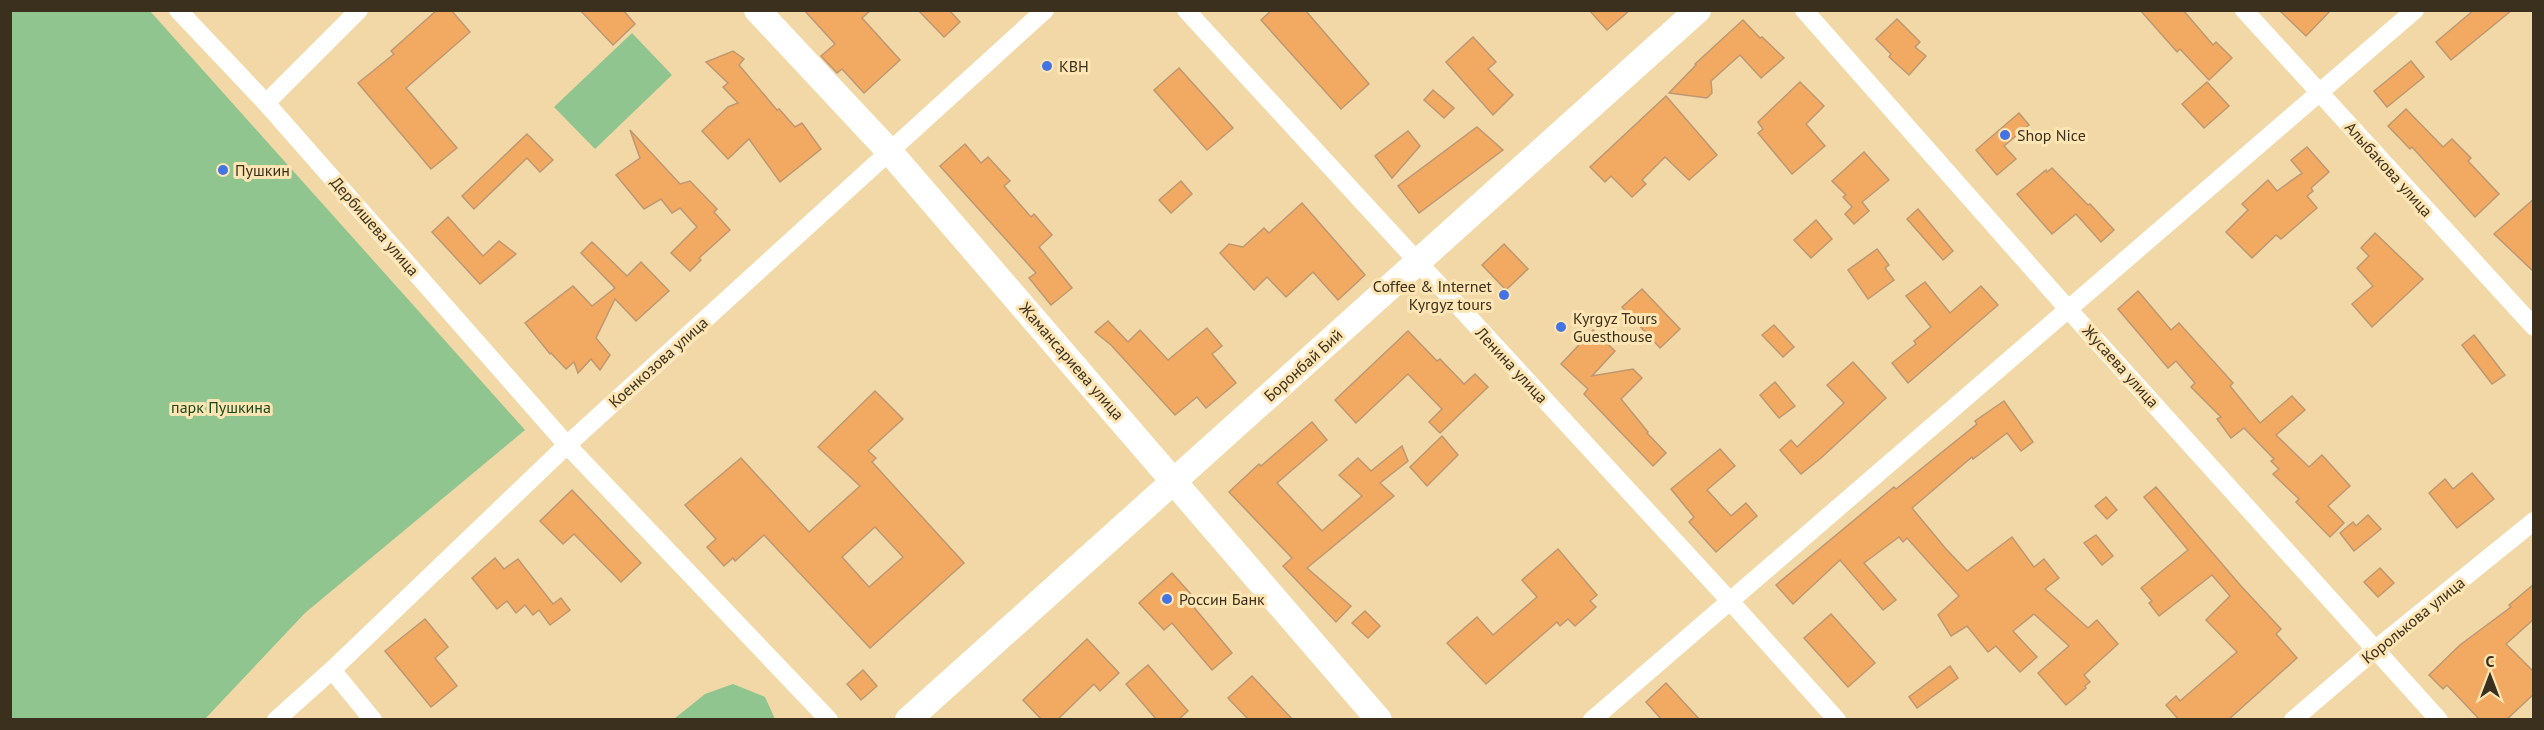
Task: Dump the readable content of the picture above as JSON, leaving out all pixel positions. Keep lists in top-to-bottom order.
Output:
{
  "streets": {
    "street": [
      "Алыбакова улица",
      "Дербишева улица",
      "Жамансариева улица",
      "Коенкозова улица",
      "Боронбай Бий",
      "Ленина улица",
      "Жусаева улица",
      "Королькова улица"
    ]
  },
  "crossings": [
    ["Дербишева улица", "Коенкозова улица"],
    ["Жамансариева улица", "Коенкозова улица"],
    ["Жамансариева улица", "Боронбай Бий"],
    ["Боронбай Бий", "Ленина улица"],
    ["Жусаева улица", "Королькова улица"]
  ],
  "parks": ["парк Пушкина"],
  "places": [
    "KBH",
    "Shop Nice",
    "Пушкин",
    "Coffee & Internet Kyrgyz tours",
    "Kyrgyz Tours Guesthouse",
    "Россин Банк"
  ],
  "north": "top"
}
